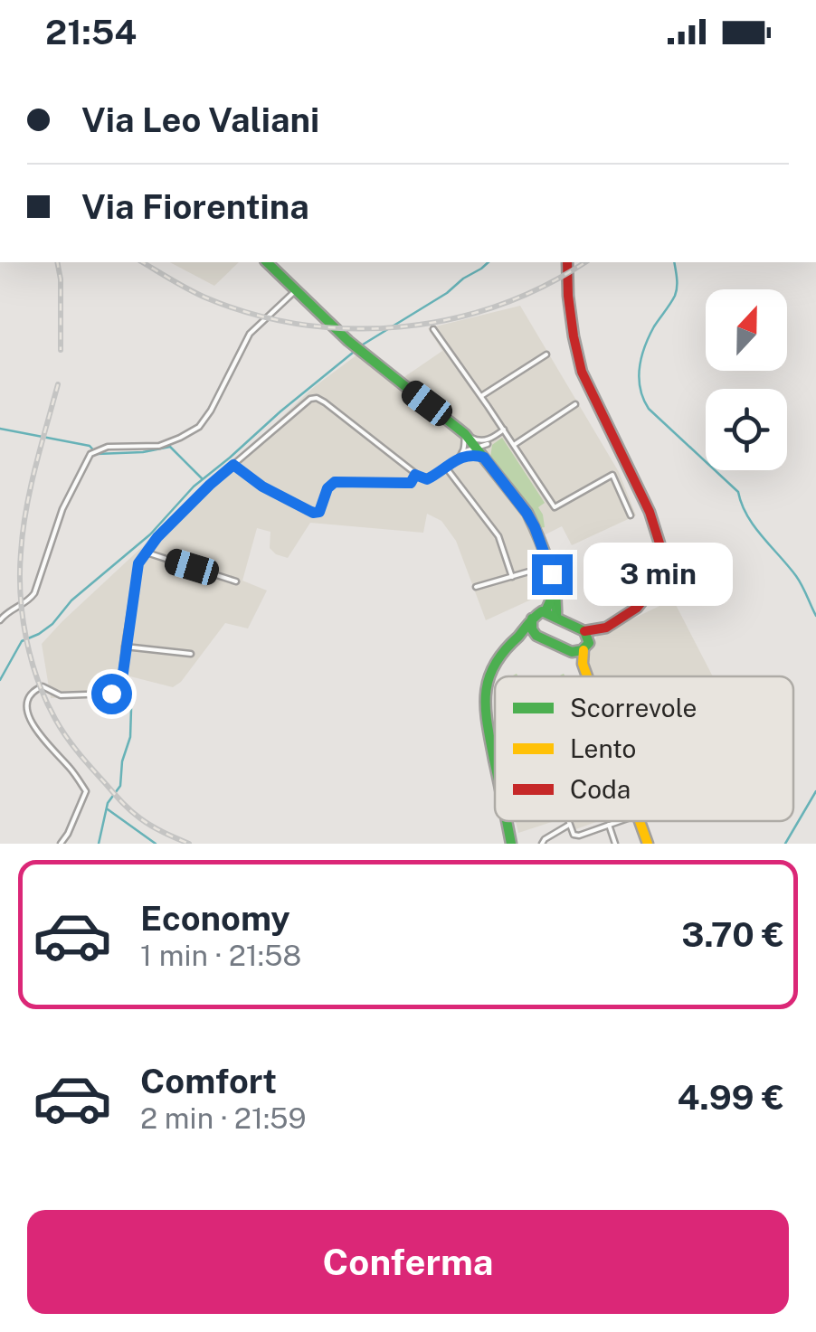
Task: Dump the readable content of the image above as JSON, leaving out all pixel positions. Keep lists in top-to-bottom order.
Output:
{
  "legend": ["Scorrevole", "Lento", "Coda"],
  "north": "top",
  "page": {
    "status": "21:54",
    "banner": ["Via Leo Valiani", "Via Fiorentina"],
    "bubble": "3 min",
    "list": [
      {
        "name": "Economy",
        "note": "1 min · 21:58",
        "value": "3.70 €"
      },
      {
        "name": "Comfort",
        "note": "2 min · 21:59",
        "value": "4.99 €"
      }
    ],
    "buttons": "Conferma"
  }
}
